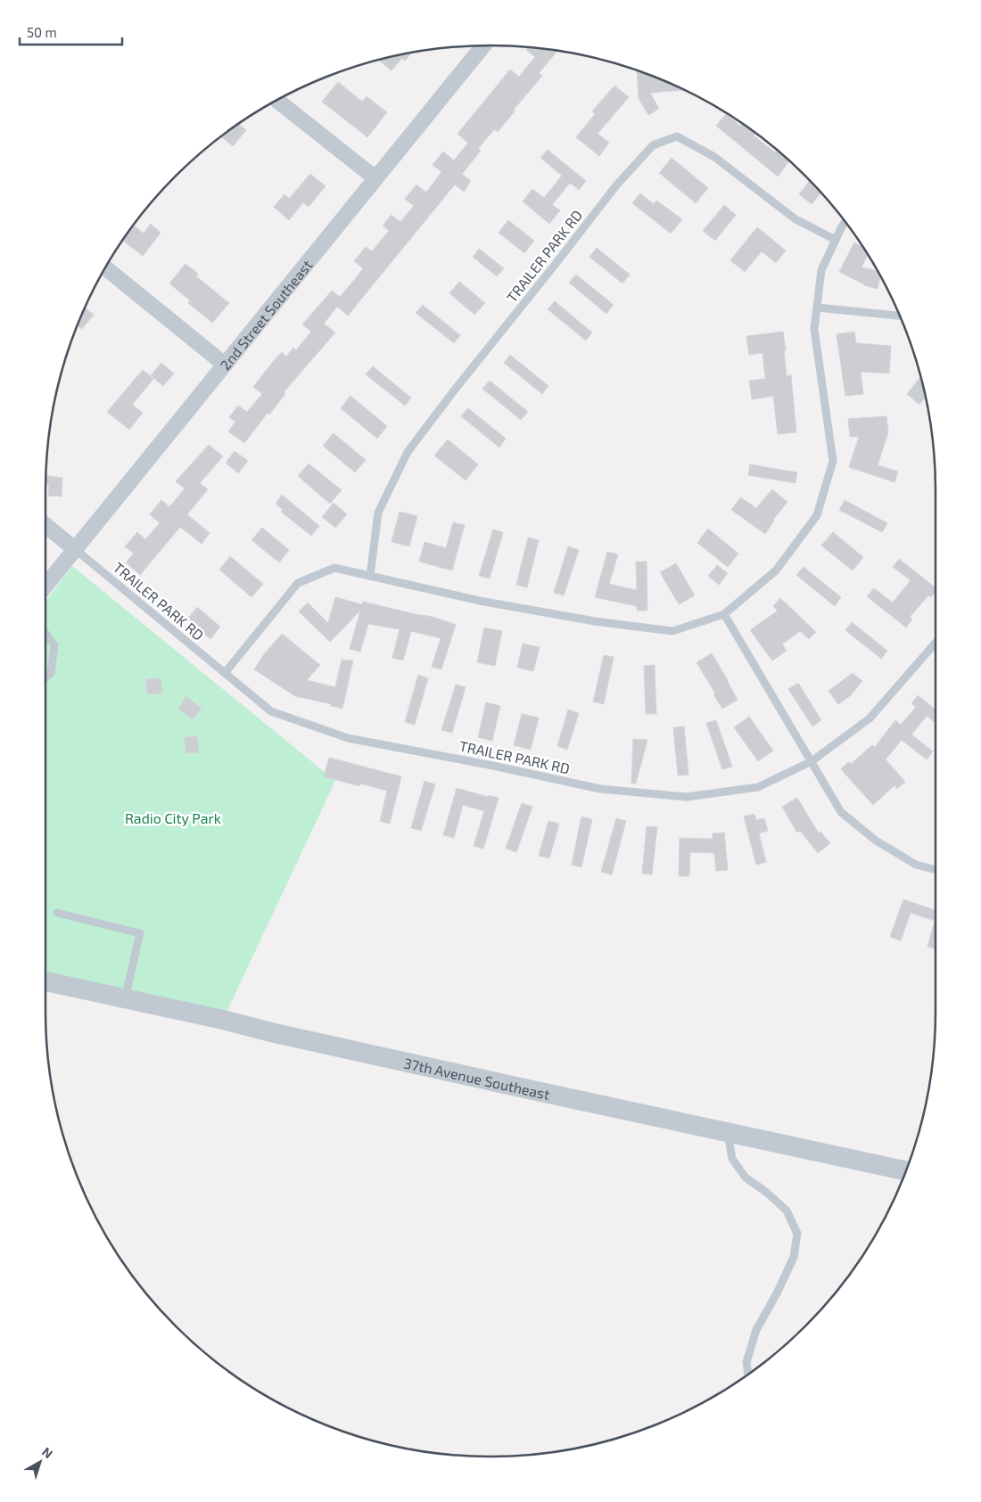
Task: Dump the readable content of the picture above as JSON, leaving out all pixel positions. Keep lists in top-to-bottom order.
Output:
{
  "streets": {
    "street": ["2nd Street Southeast", "37th Avenue Southeast"],
    "lane": ["TRAILER PARK RD"]
  },
  "crossings": [
    ["TRAILER PARK RD", "2nd Street Southeast"]
  ],
  "parks": ["Radio City Park"],
  "scale_bar": "50 m",
  "north": "top right"
}
